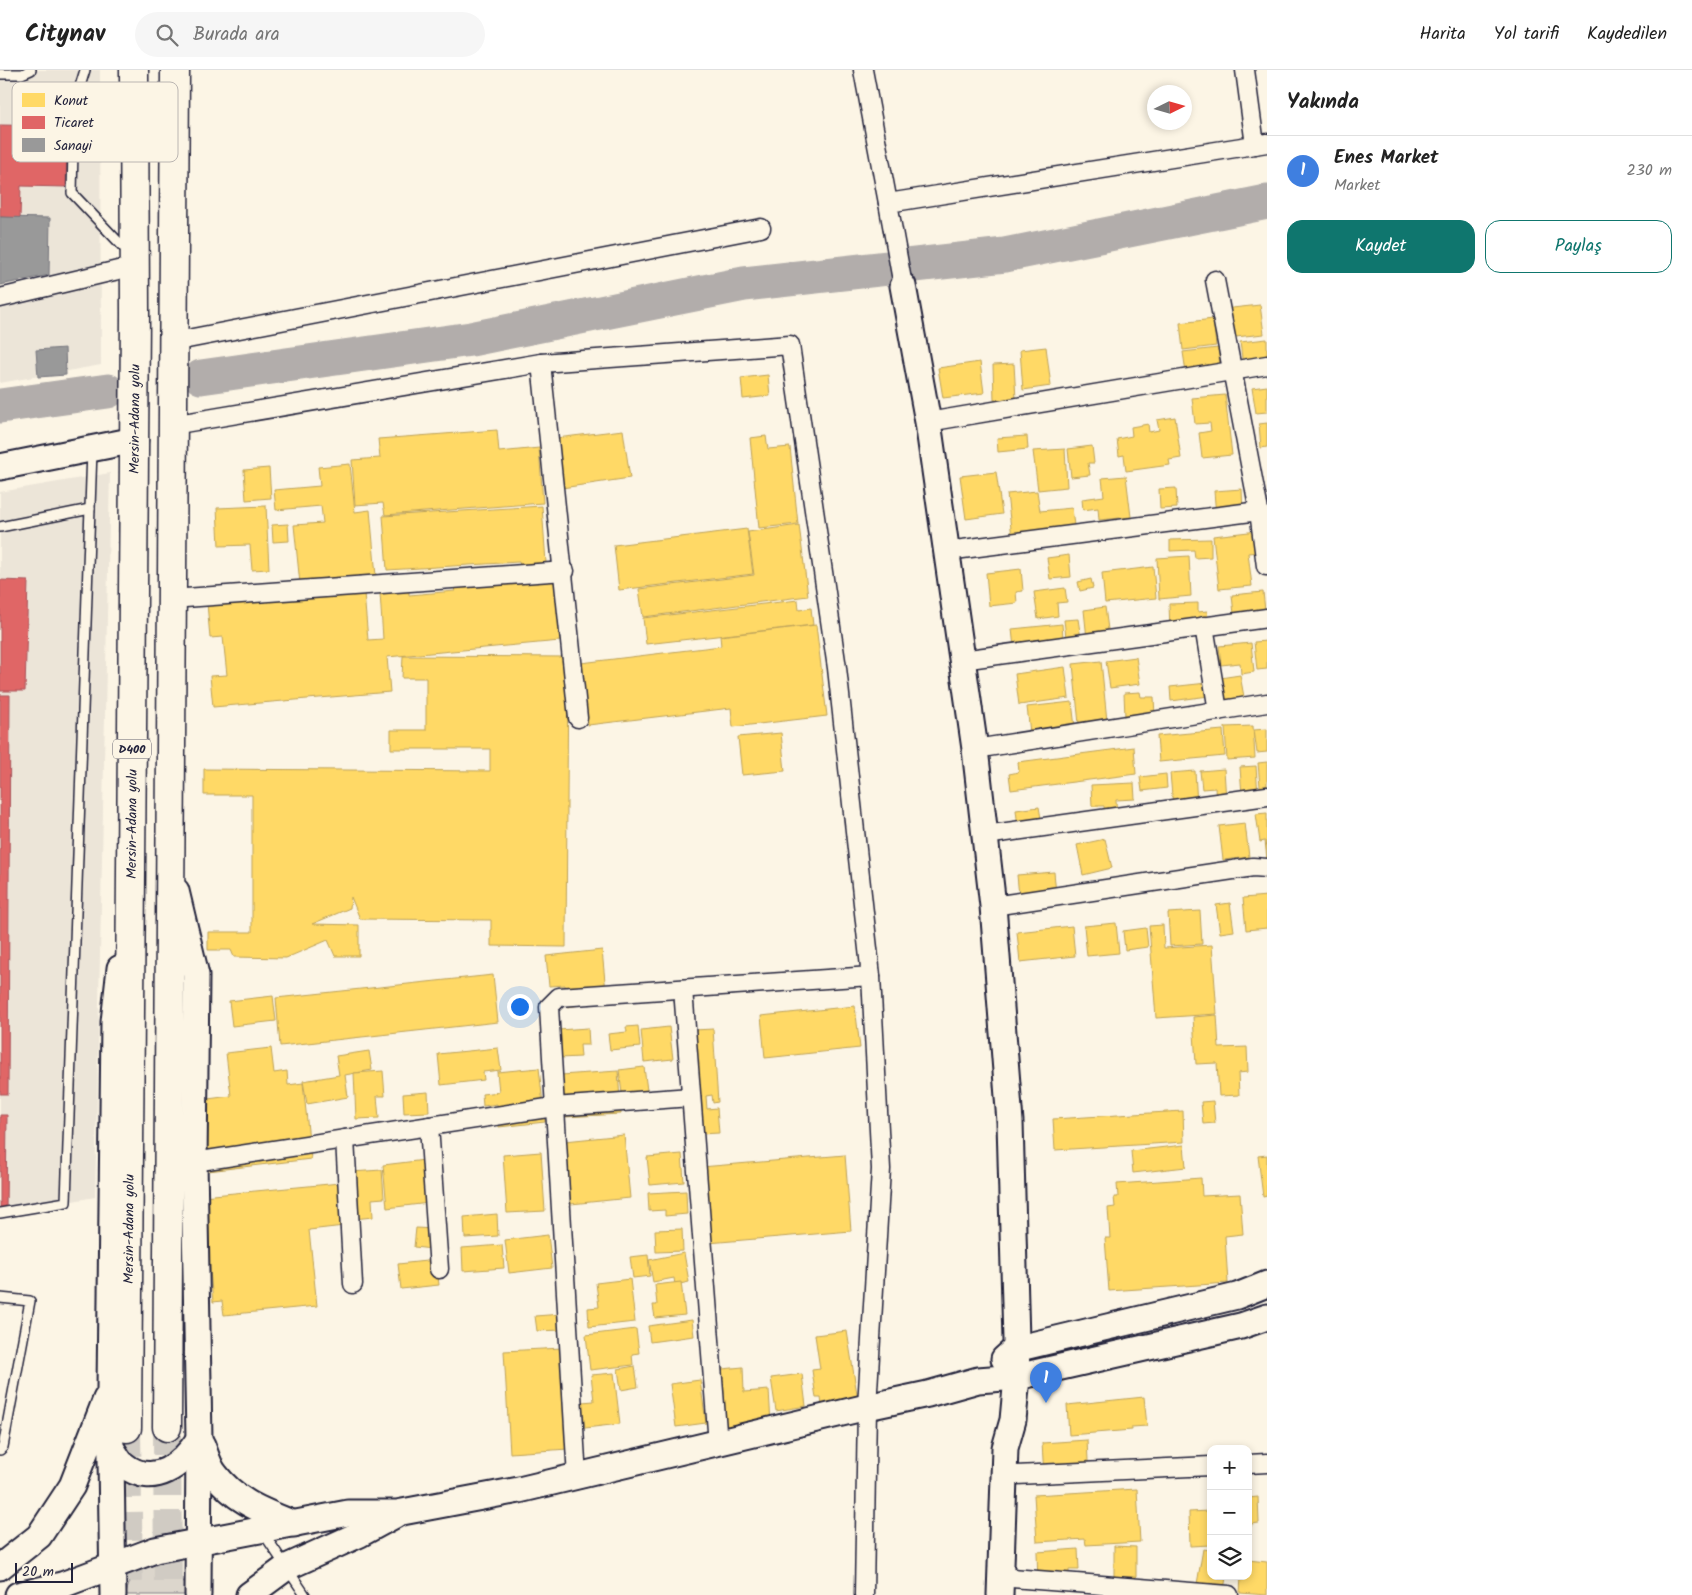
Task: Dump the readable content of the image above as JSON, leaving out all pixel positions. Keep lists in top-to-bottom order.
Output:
{
  "streets": {
    "highway": ["Mersin-Adana yolu", "D400"]
  },
  "legend": ["Konut", "Ticaret", "Sanayi"],
  "scale_bar": "20 m",
  "north": "right",
  "page": {
    "header": "Citynav",
    "search": "Burada ara",
    "nav": ["Harita", "Yol tarifi", "Kaydedilen"],
    "heading": "Yakında",
    "list": [
      {
        "mark": "1",
        "name": "Enes Market",
        "note": "Market",
        "value": "230 m"
      }
    ],
    "buttons": ["Kaydet", "Paylaş"],
    "pins": "1",
    "map_buttons": ["+", "−"],
    "scale": "20 m"
  }
}
